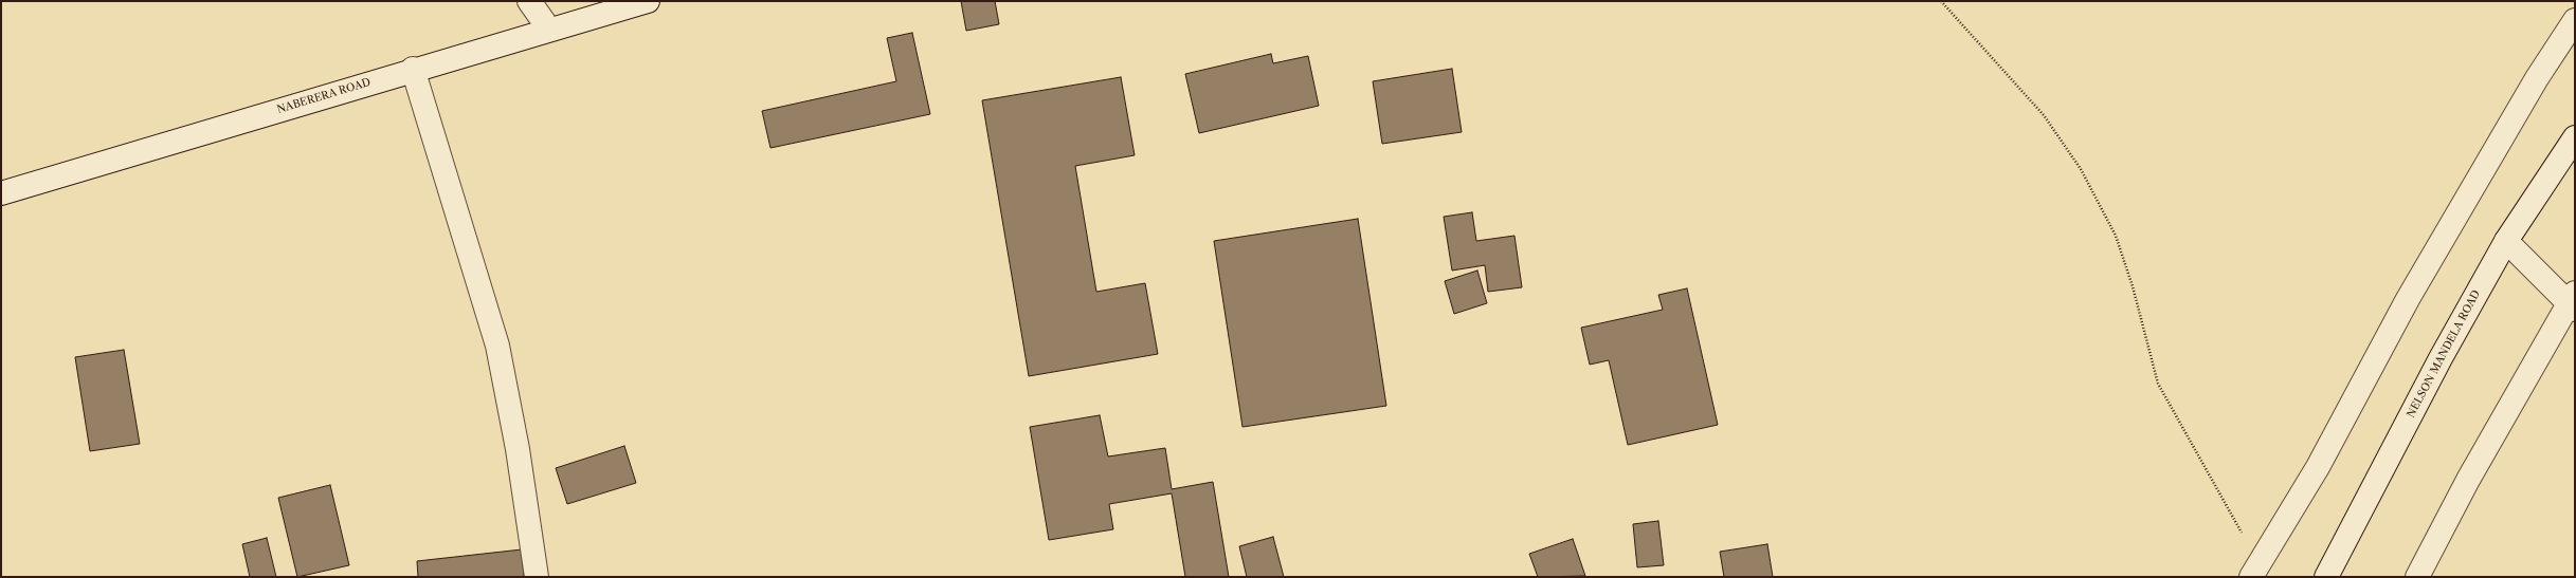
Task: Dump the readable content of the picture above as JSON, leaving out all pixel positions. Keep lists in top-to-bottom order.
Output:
{
  "streets": {
    "street": ["NABERERA ROAD", "NELSON MANDELA ROAD"]
  }
}
